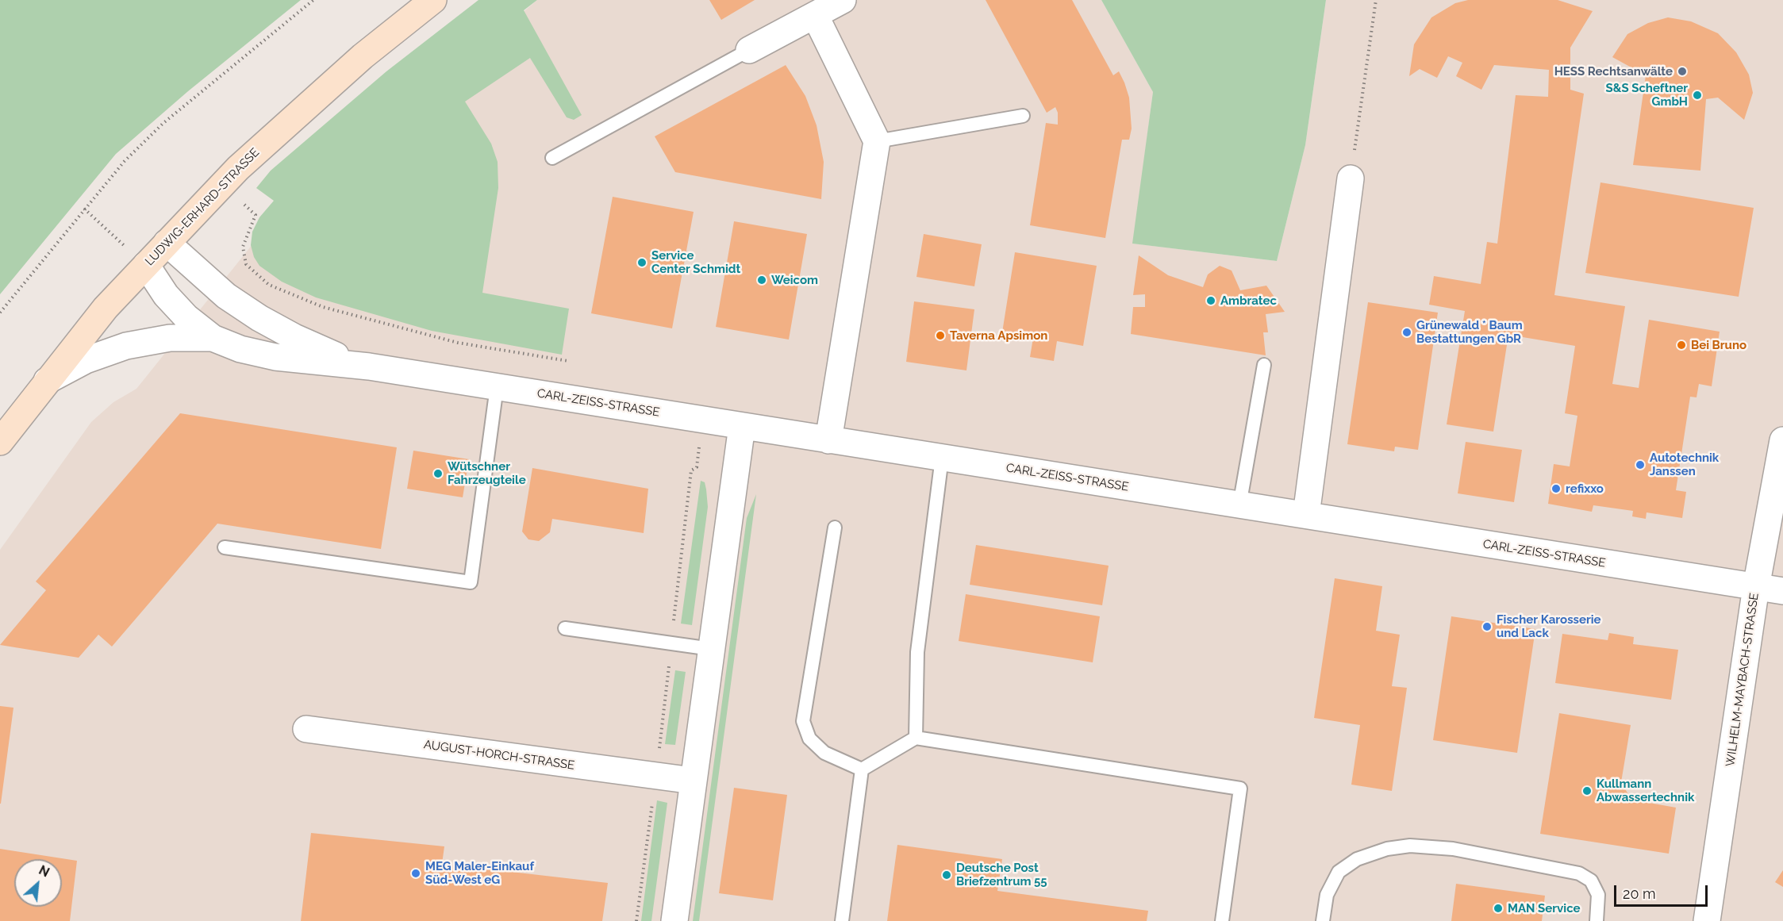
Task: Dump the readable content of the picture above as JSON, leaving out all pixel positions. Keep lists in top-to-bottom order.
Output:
{
  "streets": {
    "main road": ["LUDWIG-ERHARD-STRASSE"],
    "street": ["CARL-ZEISS-STRASSE", "WILHELM-MAYBACH-STRASSE", "AUGUST-HORCH-STRASSE"]
  },
  "crossings": [
    ["LUDWIG-ERHARD-STRASSE", "CARL-ZEISS-STRASSE"],
    ["CARL-ZEISS-STRASSE", "WILHELM-MAYBACH-STRASSE"]
  ],
  "places": [
    "HESS Rechtsanwälte",
    "S&S Scheftner GmbH",
    "Service Center Schmidt",
    "Weicom",
    "Ambratec",
    "Grünewald * Baum Bestattungen GbR",
    "Taverna Apsimon",
    "Bei Bruno",
    "Autotechnik Janssen",
    "Wütschner Fahrzeugteile",
    "refixxo",
    "Fischer Karosserie und Lack",
    "Kullmann Abwassertechnik",
    "MEG Maler-Einkauf Süd-West eG",
    "Deutsche Post Briefzentrum 55",
    "MAN Service"
  ],
  "scale_bar": "20 m",
  "north": "top right"
}
